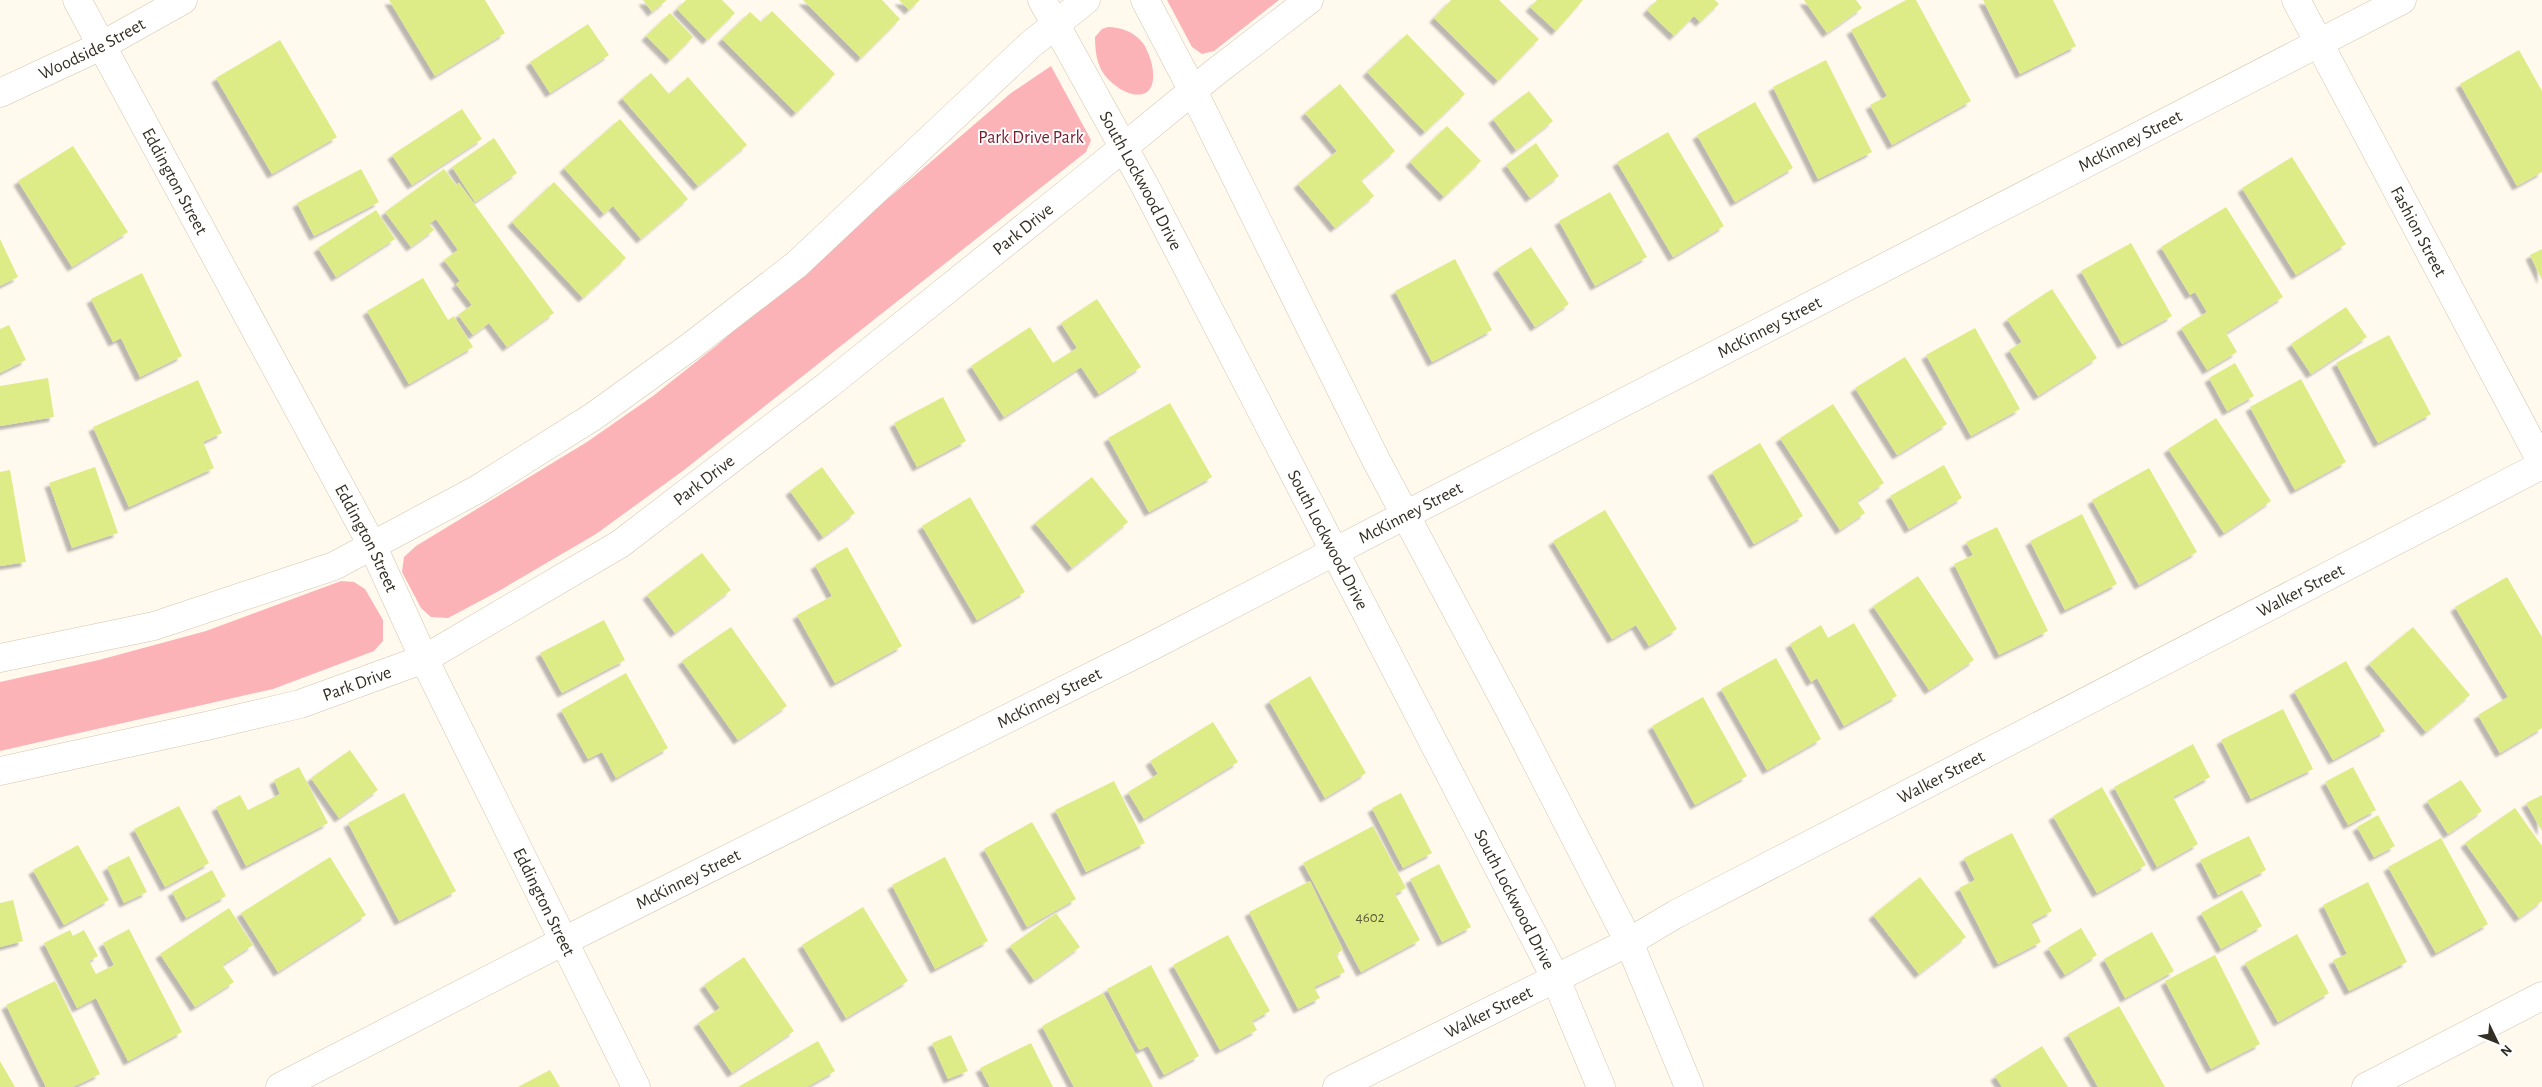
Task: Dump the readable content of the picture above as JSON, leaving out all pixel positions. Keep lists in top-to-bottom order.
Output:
{
  "streets": {
    "street": [
      "Woodside Street",
      "McKinney Street",
      "South Lockwood Drive",
      "Eddington Street",
      "Park Drive",
      "Fashion Street",
      "Walker Street"
    ]
  },
  "crossings": [
    ["Woodside Street", "Eddington Street"],
    ["McKinney Street", "South Lockwood Drive"],
    ["McKinney Street", "Eddington Street"],
    ["McKinney Street", "Fashion Street"],
    ["South Lockwood Drive", "Park Drive"],
    ["South Lockwood Drive", "Walker Street"],
    ["Eddington Street", "Park Drive"],
    ["Fashion Street", "Walker Street"]
  ],
  "parks": ["Park Drive Park"],
  "house_numbers": ["4602"],
  "north": "bottom right"
}
